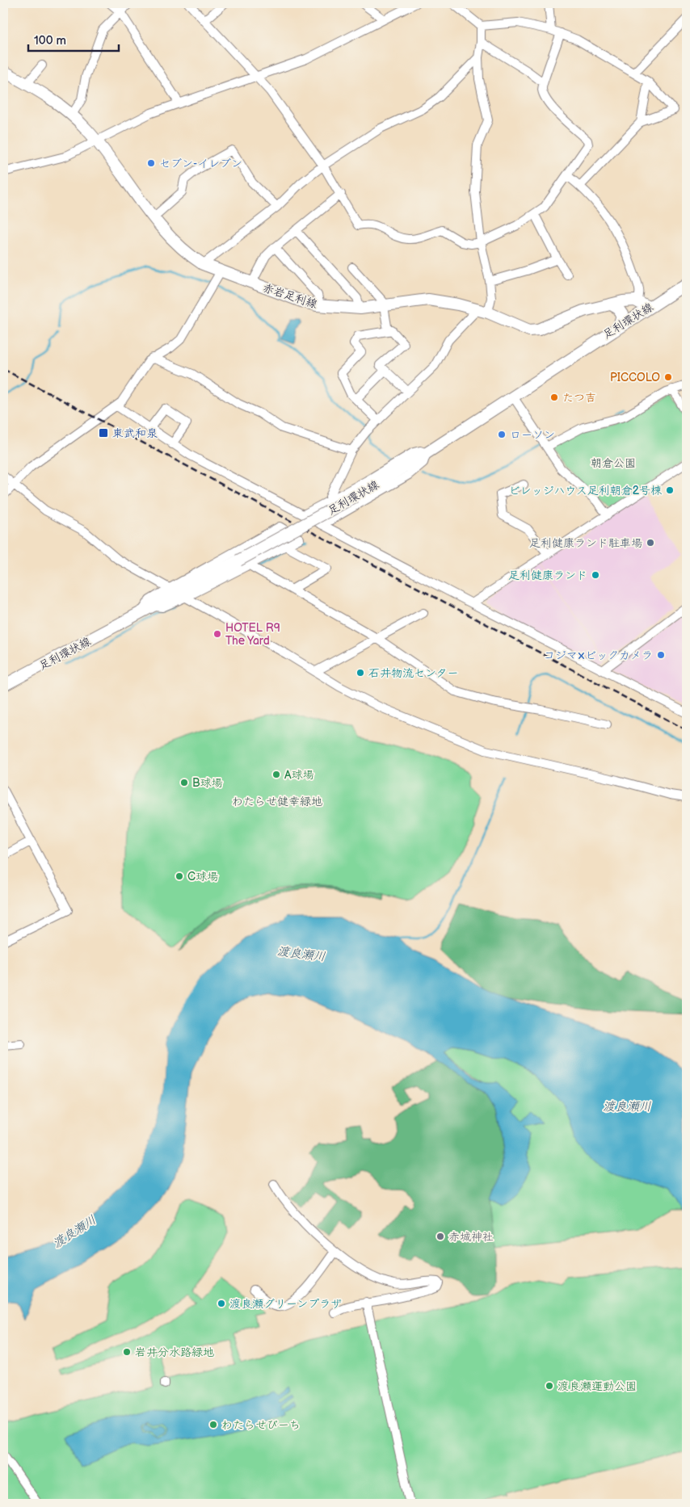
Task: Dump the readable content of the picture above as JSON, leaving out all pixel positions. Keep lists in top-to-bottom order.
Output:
{
  "streets": {
    "main road": ["赤岩足利線", "足利環状線"]
  },
  "water": ["渡良瀬川"],
  "parks": ["朝倉公園", "わたらせ健幸緑地"],
  "places": {
    "other": [
      "セブン-イレブン",
      "PICCOLO",
      "たつ吉",
      "ローソン",
      "ビレッジハウス足利朝倉2号棟",
      "足利健康ランド駐車場",
      "足利健康ランド",
      "HOTEL R9 The Yard",
      "コジマ×ビックカメラ",
      "石井物流センター",
      "A球場",
      "B球場",
      "C球場",
      "赤城神社",
      "渡良瀬グリーンプラザ",
      "岩井分水路緑地",
      "渡良瀬運動公園",
      "わたらせびーち"
    ],
    "transit": ["東武和泉"]
  },
  "scale_bar": "100 m"
}
